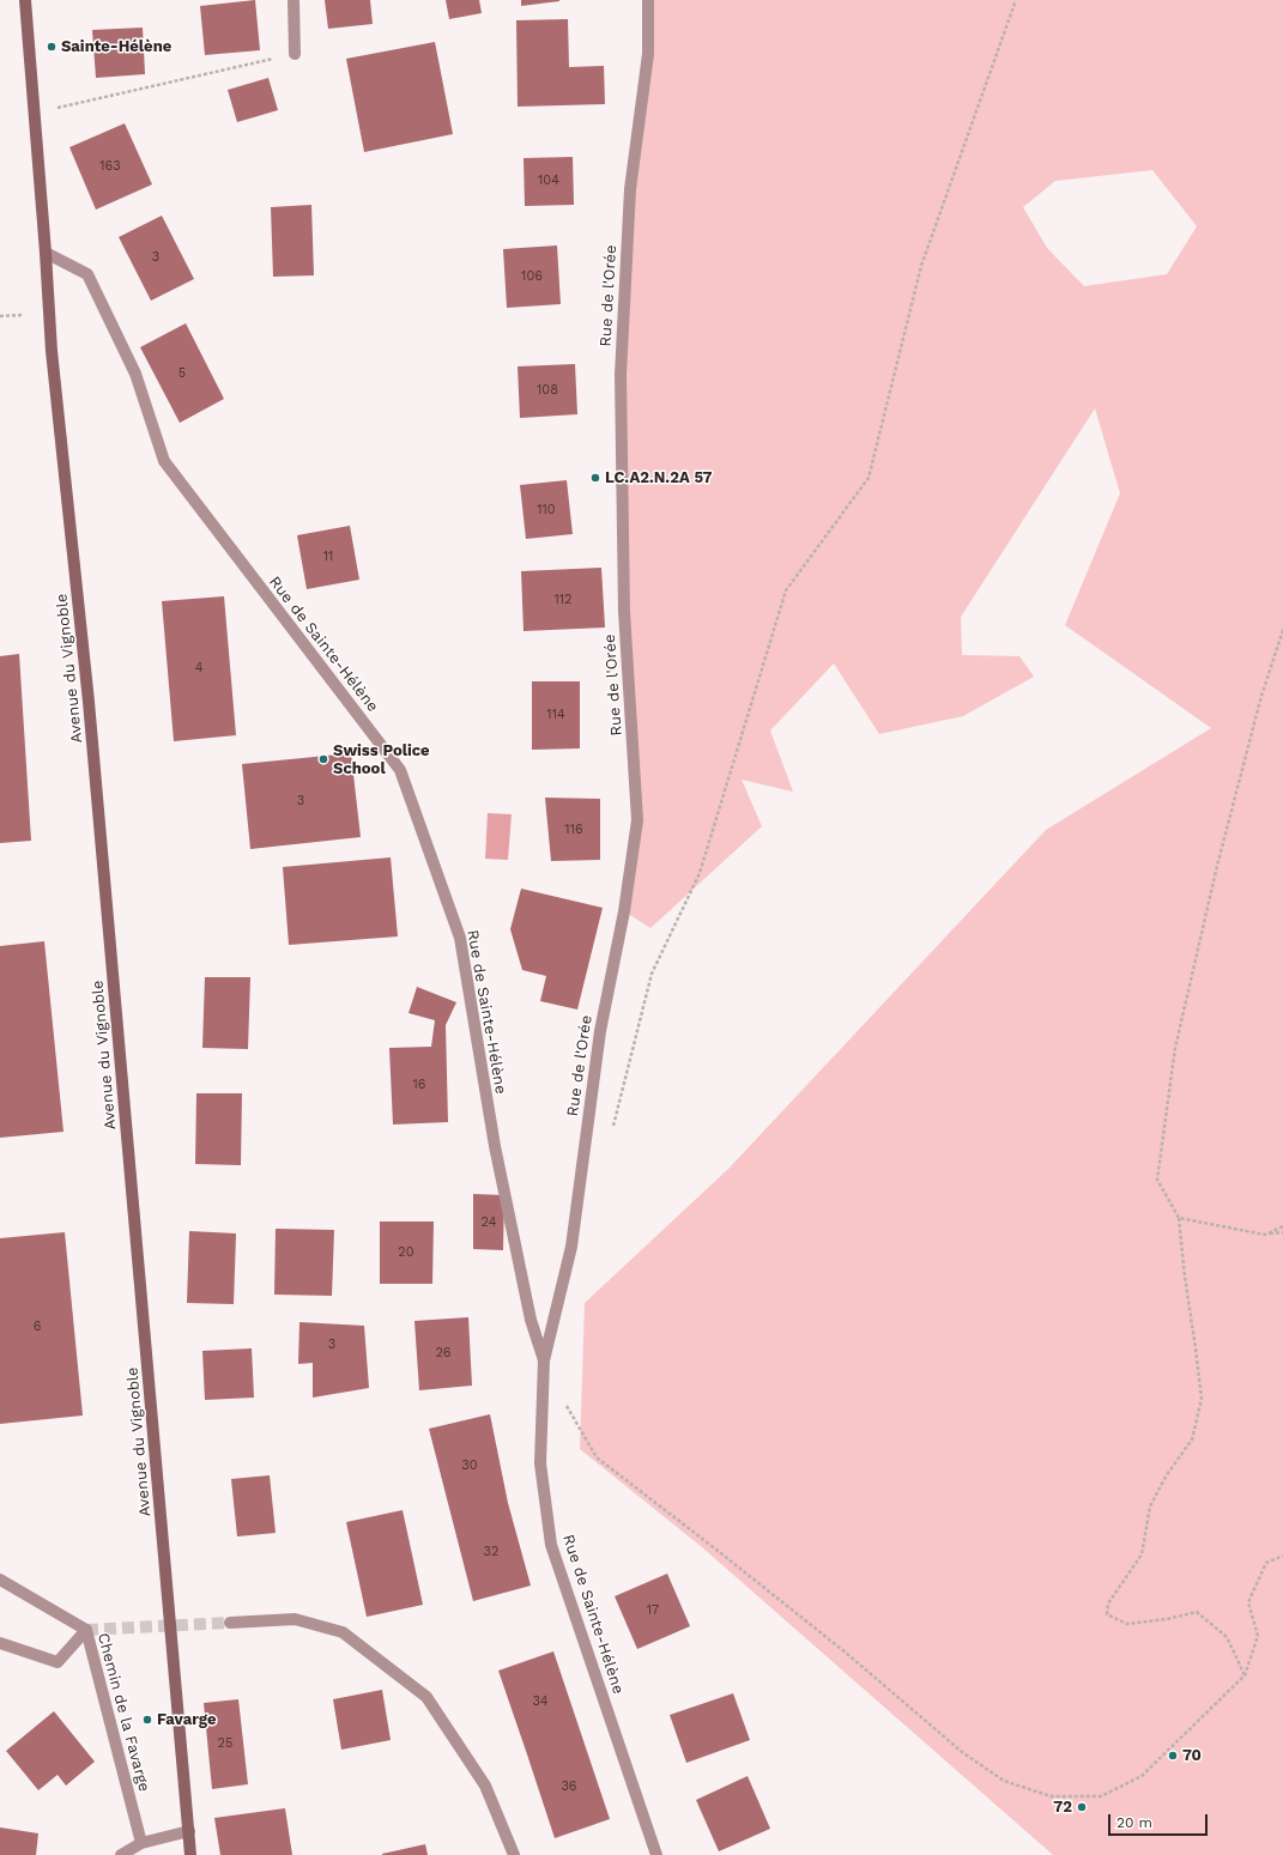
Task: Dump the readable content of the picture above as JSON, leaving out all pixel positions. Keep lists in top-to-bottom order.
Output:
{
  "streets": {
    "main road": ["Avenue du Vignoble"],
    "street": ["Rue de l'Orée", "Rue de Sainte-Hélène", "Chemin de la Favarge"]
  },
  "crossings": [
    ["Rue de l'Orée", "Rue de Sainte-Hélène"],
    ["Rue de Sainte-Hélène", "Avenue du Vignoble"]
  ],
  "places": [
    "Sainte-Hélène",
    "LC.A2.N.2A 57",
    "Swiss Police School",
    "Favarge",
    "70",
    "72"
  ],
  "house_numbers": [
    "163",
    "104",
    "3",
    "106",
    "5",
    "108",
    "110",
    "11",
    "112",
    "4",
    "114",
    "3",
    "116",
    "16",
    "24",
    "20",
    "6",
    "3",
    "26",
    "30",
    "32",
    "17",
    "34",
    "25",
    "36"
  ],
  "scale_bar": "20 m"
}
